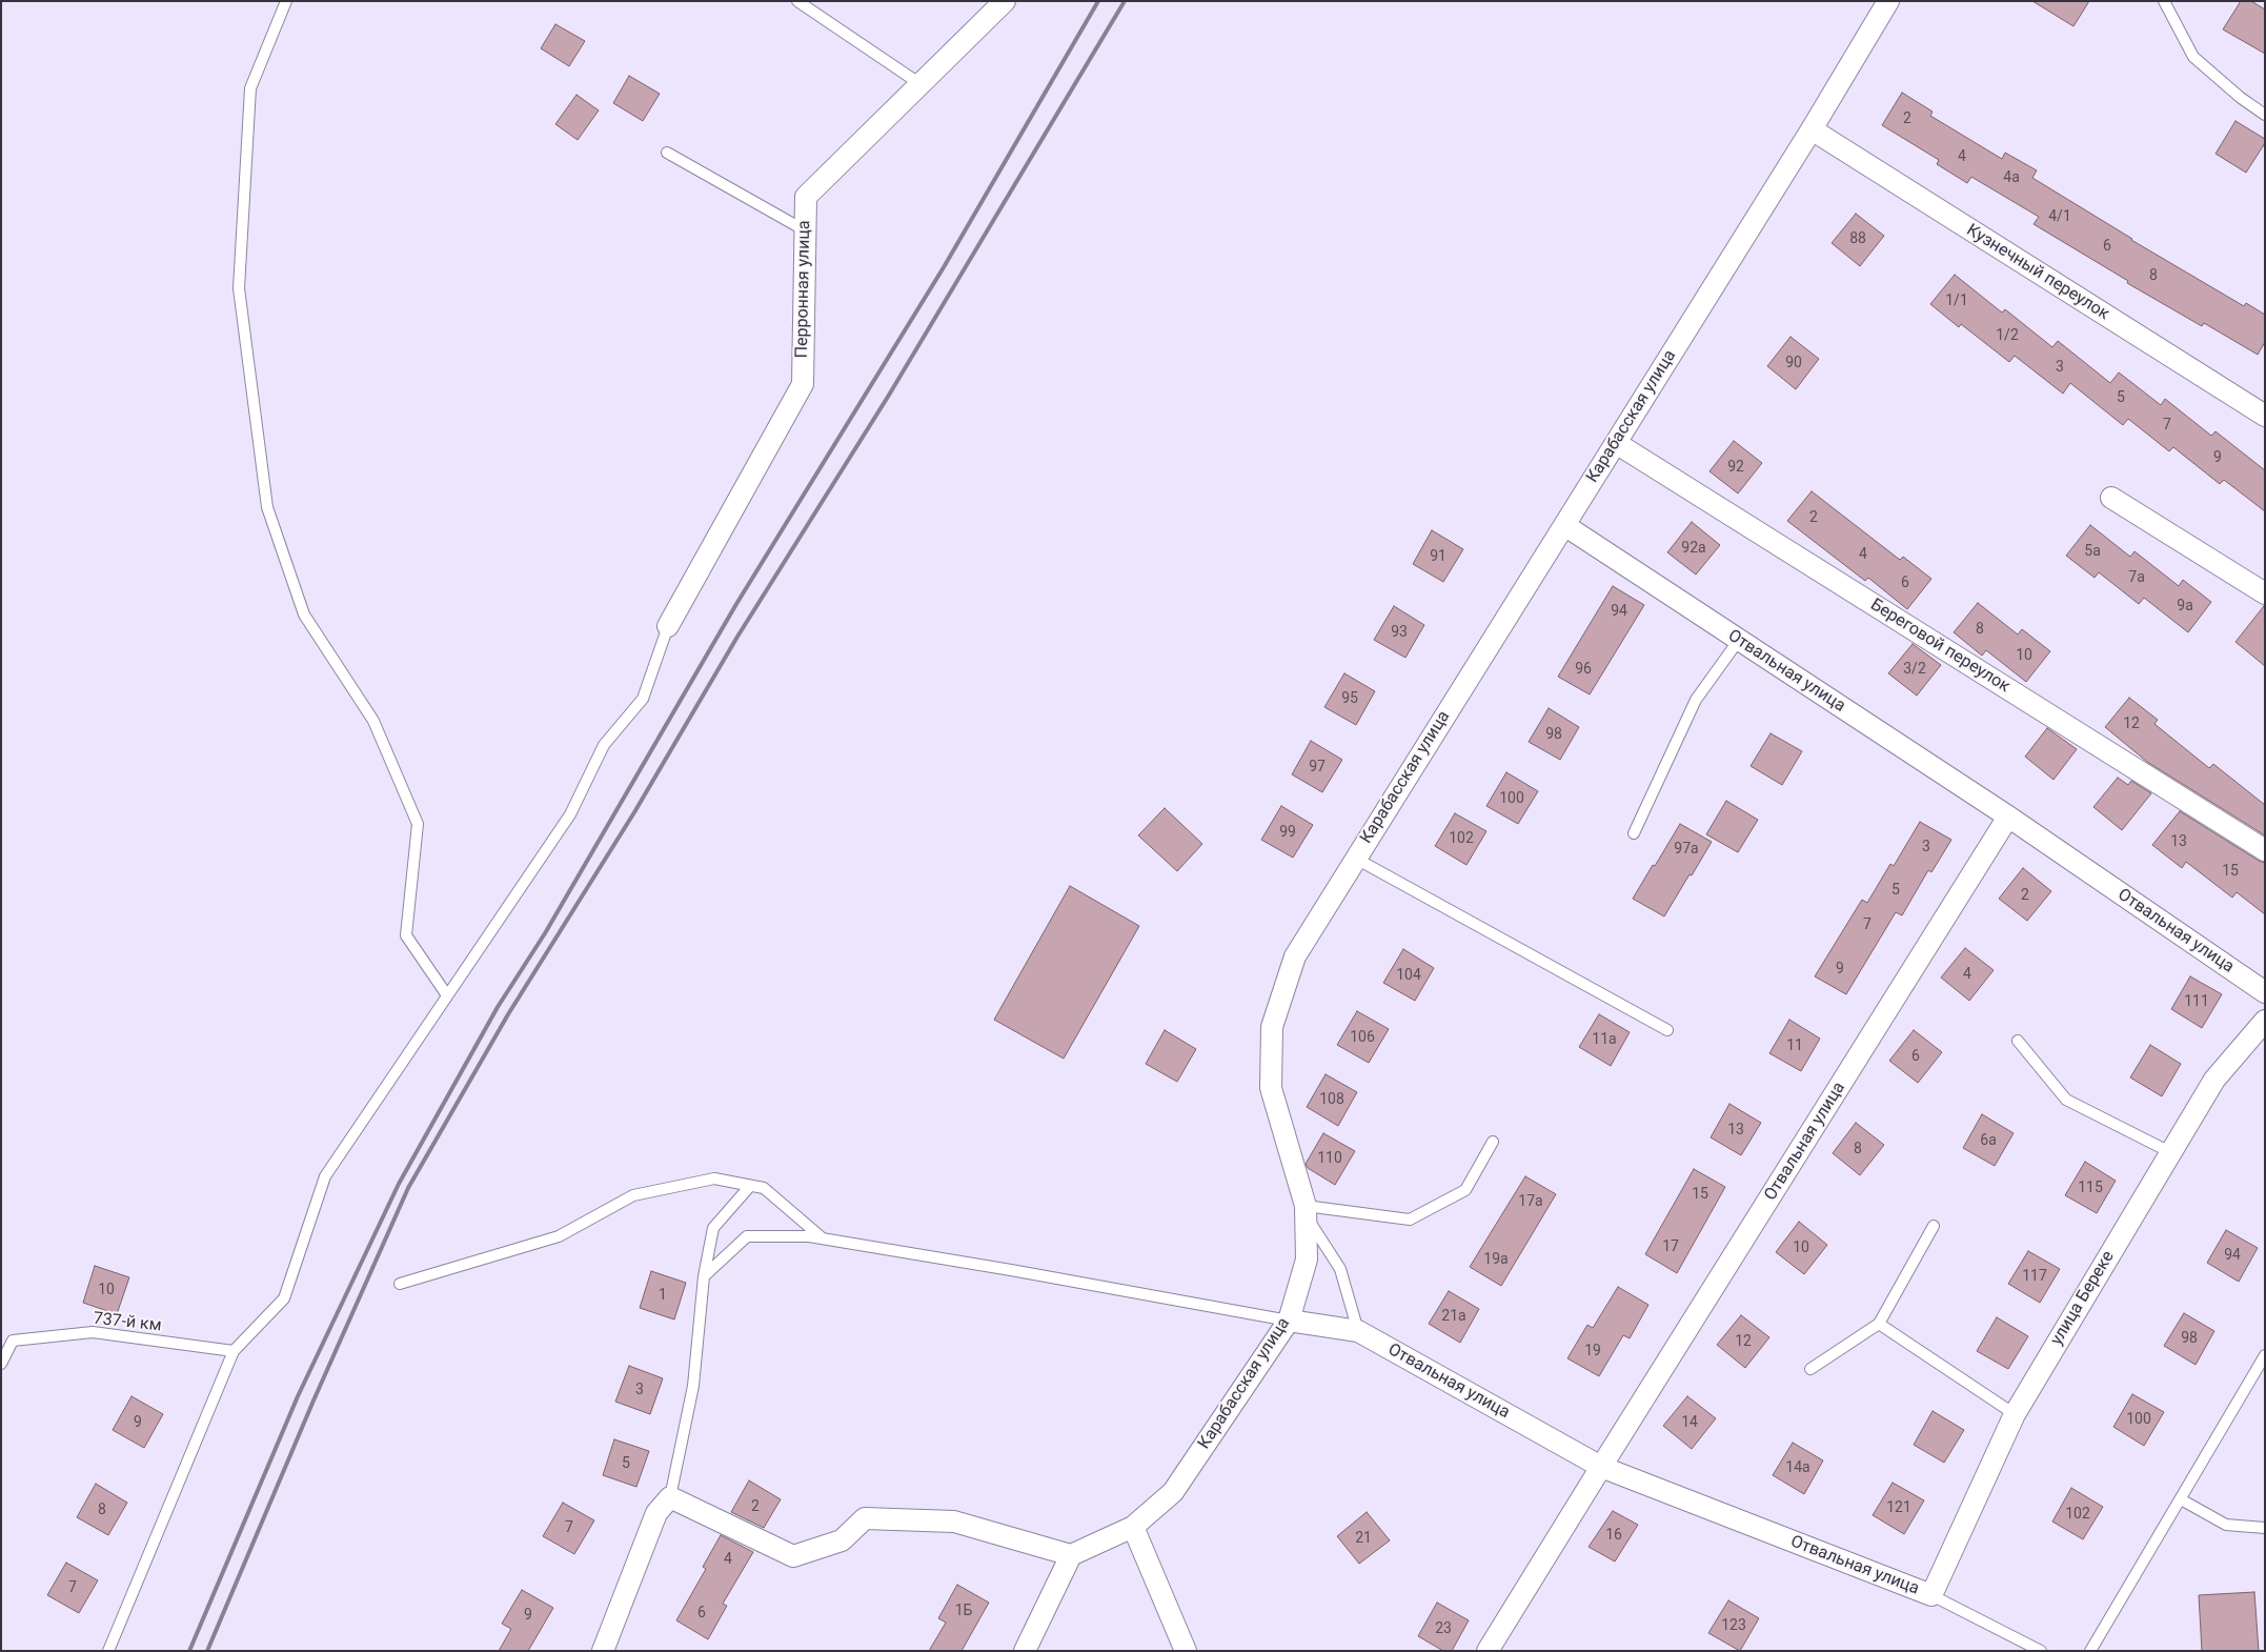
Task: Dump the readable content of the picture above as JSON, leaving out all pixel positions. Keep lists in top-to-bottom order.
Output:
{
  "streets": {
    "street": [
      "Кузнечный переулок",
      "Перронная улица",
      "Карабасская улица",
      "Береговой переулок",
      "Отвальная улица",
      "улица Береке"
    ],
    "lane": ["737-й км"]
  },
  "crossings": [
    ["Кузнечный переулок", "Карабасская улица"],
    ["Карабасская улица", "Береговой переулок"],
    ["Карабасская улица", "Отвальная улица"],
    ["Отвальная улица", "улица Береке"]
  ],
  "house_numbers": [
    "2",
    "4",
    "4а",
    "4/1",
    "88",
    "6",
    "8",
    "1/1",
    "1/2",
    "90",
    "3",
    "5",
    "7",
    "9",
    "92",
    "2",
    "92а",
    "5а",
    "4",
    "91",
    "7а",
    "6",
    "9а",
    "94",
    "8",
    "93",
    "10",
    "96",
    "3/2",
    "95",
    "12",
    "98",
    "97",
    "100",
    "99",
    "102",
    "13",
    "3",
    "97а",
    "15",
    "5",
    "2",
    "7",
    "9",
    "4",
    "104",
    "111",
    "106",
    "11а",
    "11",
    "6",
    "108",
    "13",
    "6а",
    "8",
    "110",
    "115",
    "15",
    "17а",
    "17",
    "10",
    "94",
    "19а",
    "117",
    "10",
    "1",
    "21а",
    "98",
    "12",
    "19",
    "3",
    "100",
    "9",
    "14",
    "5",
    "14а",
    "2",
    "121",
    "8",
    "102",
    "7",
    "16",
    "21",
    "4",
    "7",
    "1Б",
    "6",
    "9",
    "123",
    "23"
  ]
}
